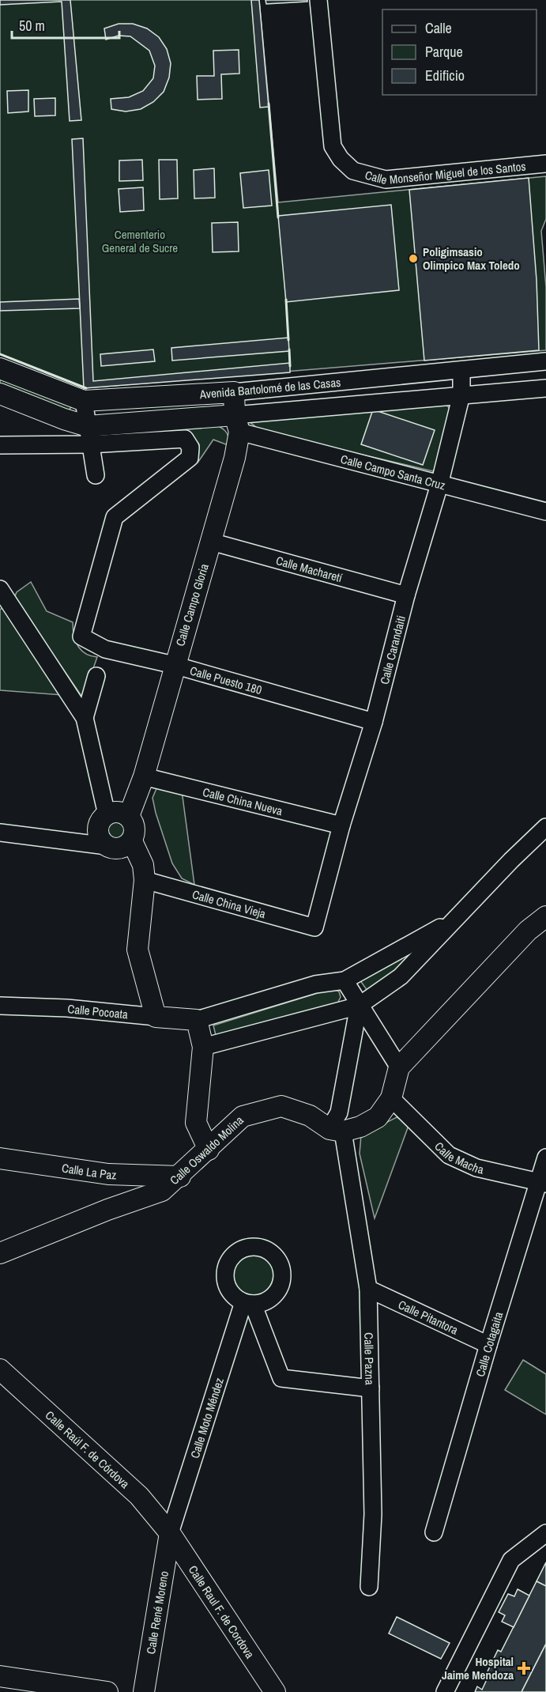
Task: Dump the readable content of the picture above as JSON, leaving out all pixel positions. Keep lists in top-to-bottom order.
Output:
{
  "streets": {
    "main road": [
      "Avenida Bartolomé de las Casas",
      "Calle Campo Gloria",
      "Calle Pocoata",
      "Calle Oswaldo Molina",
      "Calle La Paz",
      "Calle Raúl F. de Córdova",
      "Calle René Moreno",
      "Calle Raul F. de Cordova"
    ],
    "street": [
      "Calle Monseñor Miguel de los Santos",
      "Calle Campo Santa Cruz",
      "Calle Macharetí",
      "Calle Carandaiti",
      "Calle Puesto 180",
      "Calle China Nueva",
      "Calle China Vieja",
      "Calle Macha",
      "Calle Pitantora",
      "Calle Cotagaita",
      "Calle Pazna",
      "Calle Moto Méndez"
    ]
  },
  "crossings": [
    ["Avenida Bartolomé de las Casas", "Calle Campo Santa Cruz"],
    ["Avenida Bartolomé de las Casas", "Calle Campo Gloria"],
    ["Avenida Bartolomé de las Casas", "Calle Carandaiti"],
    ["Avenida Bartolomé de las Casas", "Calle Puesto 180"],
    ["Calle Campo Santa Cruz", "Calle Campo Gloria"],
    ["Calle Campo Santa Cruz", "Calle Carandaiti"],
    ["Calle Macharetí", "Calle Campo Gloria"],
    ["Calle Macharetí", "Calle Carandaiti"],
    ["Calle Campo Gloria", "Calle Puesto 180"],
    ["Calle Campo Gloria", "Calle China Nueva"],
    ["Calle Carandaiti", "Calle Puesto 180"],
    ["Calle Carandaiti", "Calle China Nueva"],
    ["Calle Carandaiti", "Calle China Vieja"],
    ["Calle Oswaldo Molina", "Calle La Paz"],
    ["Calle Oswaldo Molina", "Calle Pazna"],
    ["Calle Macha", "Calle Cotagaita"],
    ["Calle Pitantora", "Calle Cotagaita"],
    ["Calle Pitantora", "Calle Pazna"],
    ["Calle Pazna", "Calle Moto Méndez"],
    ["Calle Moto Méndez", "Calle Raúl F. de Córdova"],
    ["Calle Moto Méndez", "Calle René Moreno"],
    ["Calle Moto Méndez", "Calle Raul F. de Cordova"],
    ["Calle Raúl F. de Córdova", "Calle René Moreno"],
    ["Calle Raúl F. de Córdova", "Calle Raul F. de Cordova"],
    ["Calle René Moreno", "Calle Raul F. de Cordova"]
  ],
  "parks": ["Cementerio General de Sucre"],
  "places": {
    "other": ["Poligimsasio Olimpico Max Toledo"],
    "health": ["Hospital Jaime Mendoza"]
  },
  "legend": ["Calle", "Parque", "Edificio"],
  "scale_bar": "50 m"
}
